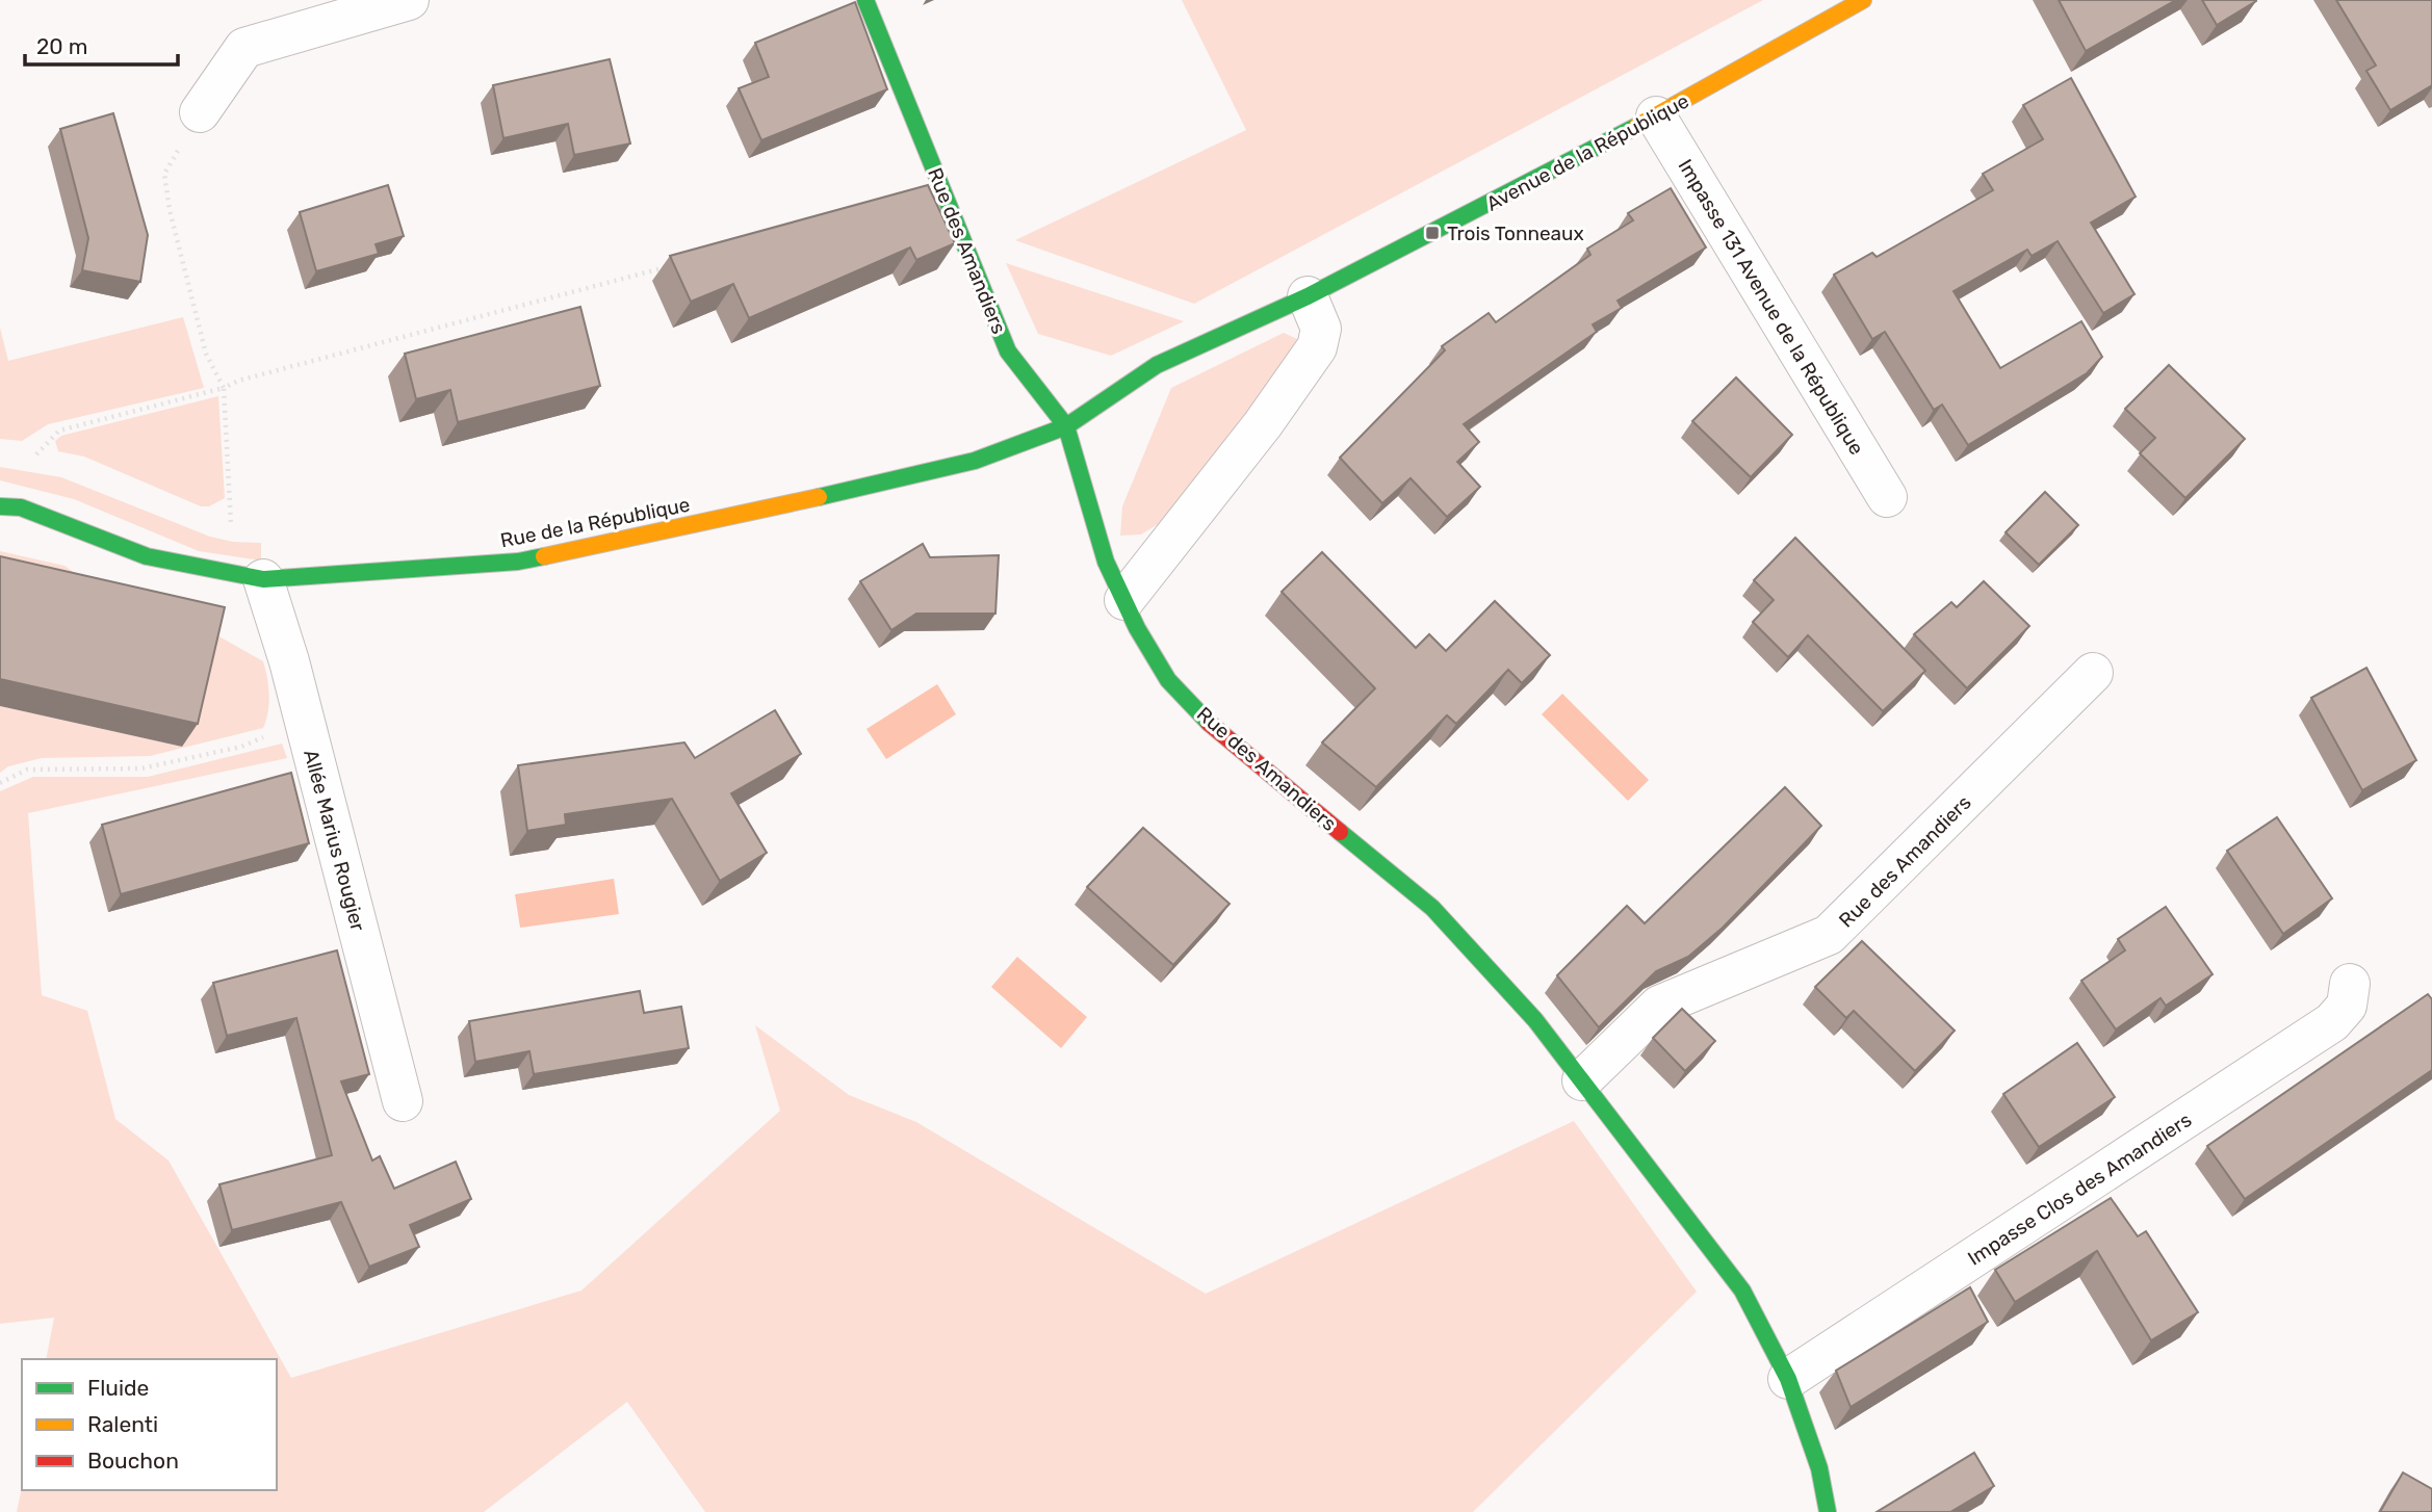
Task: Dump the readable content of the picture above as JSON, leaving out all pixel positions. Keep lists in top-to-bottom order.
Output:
{
  "streets": {
    "street": [
      "Avenue de la République",
      "Rue des Amandiers",
      "Impasse 131 Avenue de la République",
      "Rue de la République",
      "Allée Marius Rougier",
      "Impasse Clos des Amandiers"
    ]
  },
  "crossings": [
    ["Avenue de la République", "Rue des Amandiers"],
    ["Avenue de la République", "Impasse 131 Avenue de la République"],
    ["Avenue de la République", "Rue de la République"],
    ["Rue des Amandiers", "Rue de la République"],
    ["Rue des Amandiers", "Impasse Clos des Amandiers"],
    ["Rue de la République", "Allée Marius Rougier"]
  ],
  "places": {
    "transit": ["Trois Tonneaux"]
  },
  "legend": ["Fluide", "Ralenti", "Bouchon"],
  "scale_bar": "20 m"
}
